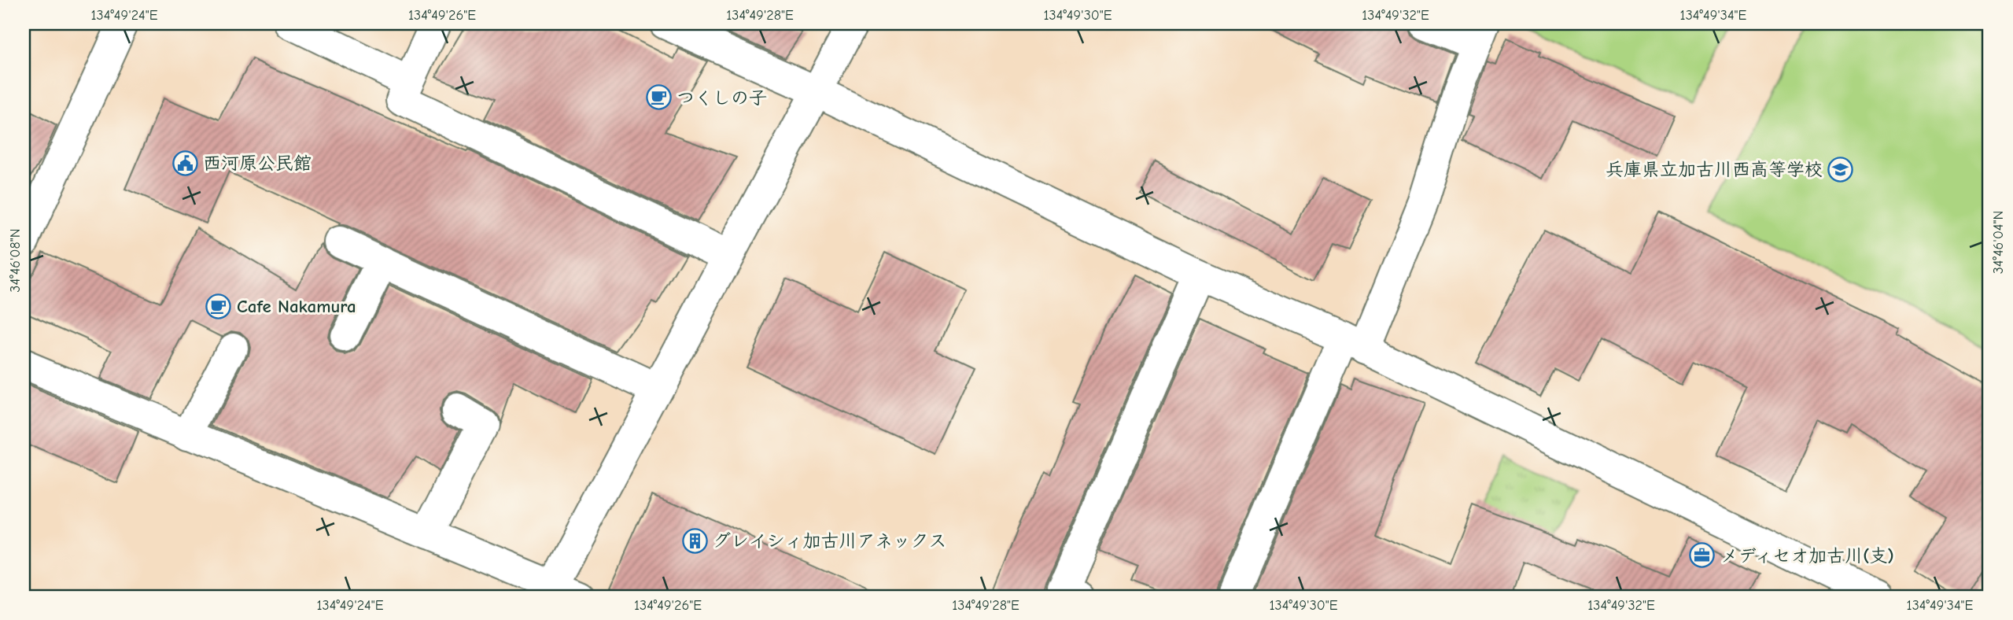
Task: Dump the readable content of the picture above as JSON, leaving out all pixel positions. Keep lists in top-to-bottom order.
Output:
{
  "places": {
    "cafe": ["つくしの子", "Cafe Nakamura"],
    "public building": ["西河原公民館"],
    "school or university": ["兵庫県立加古川西高等学校"],
    "building": ["グレイシィ加古川アネックス"],
    "office": ["メディセオ加古川(支)"]
  },
  "coordinates": [
    "134°49'24\"E",
    "134°49'26\"E",
    "134°49'28\"E",
    "134°49'30\"E",
    "134°49'32\"E",
    "134°49'34\"E",
    "34°46'04\"N",
    "34°46'08\"N"
  ]
}
